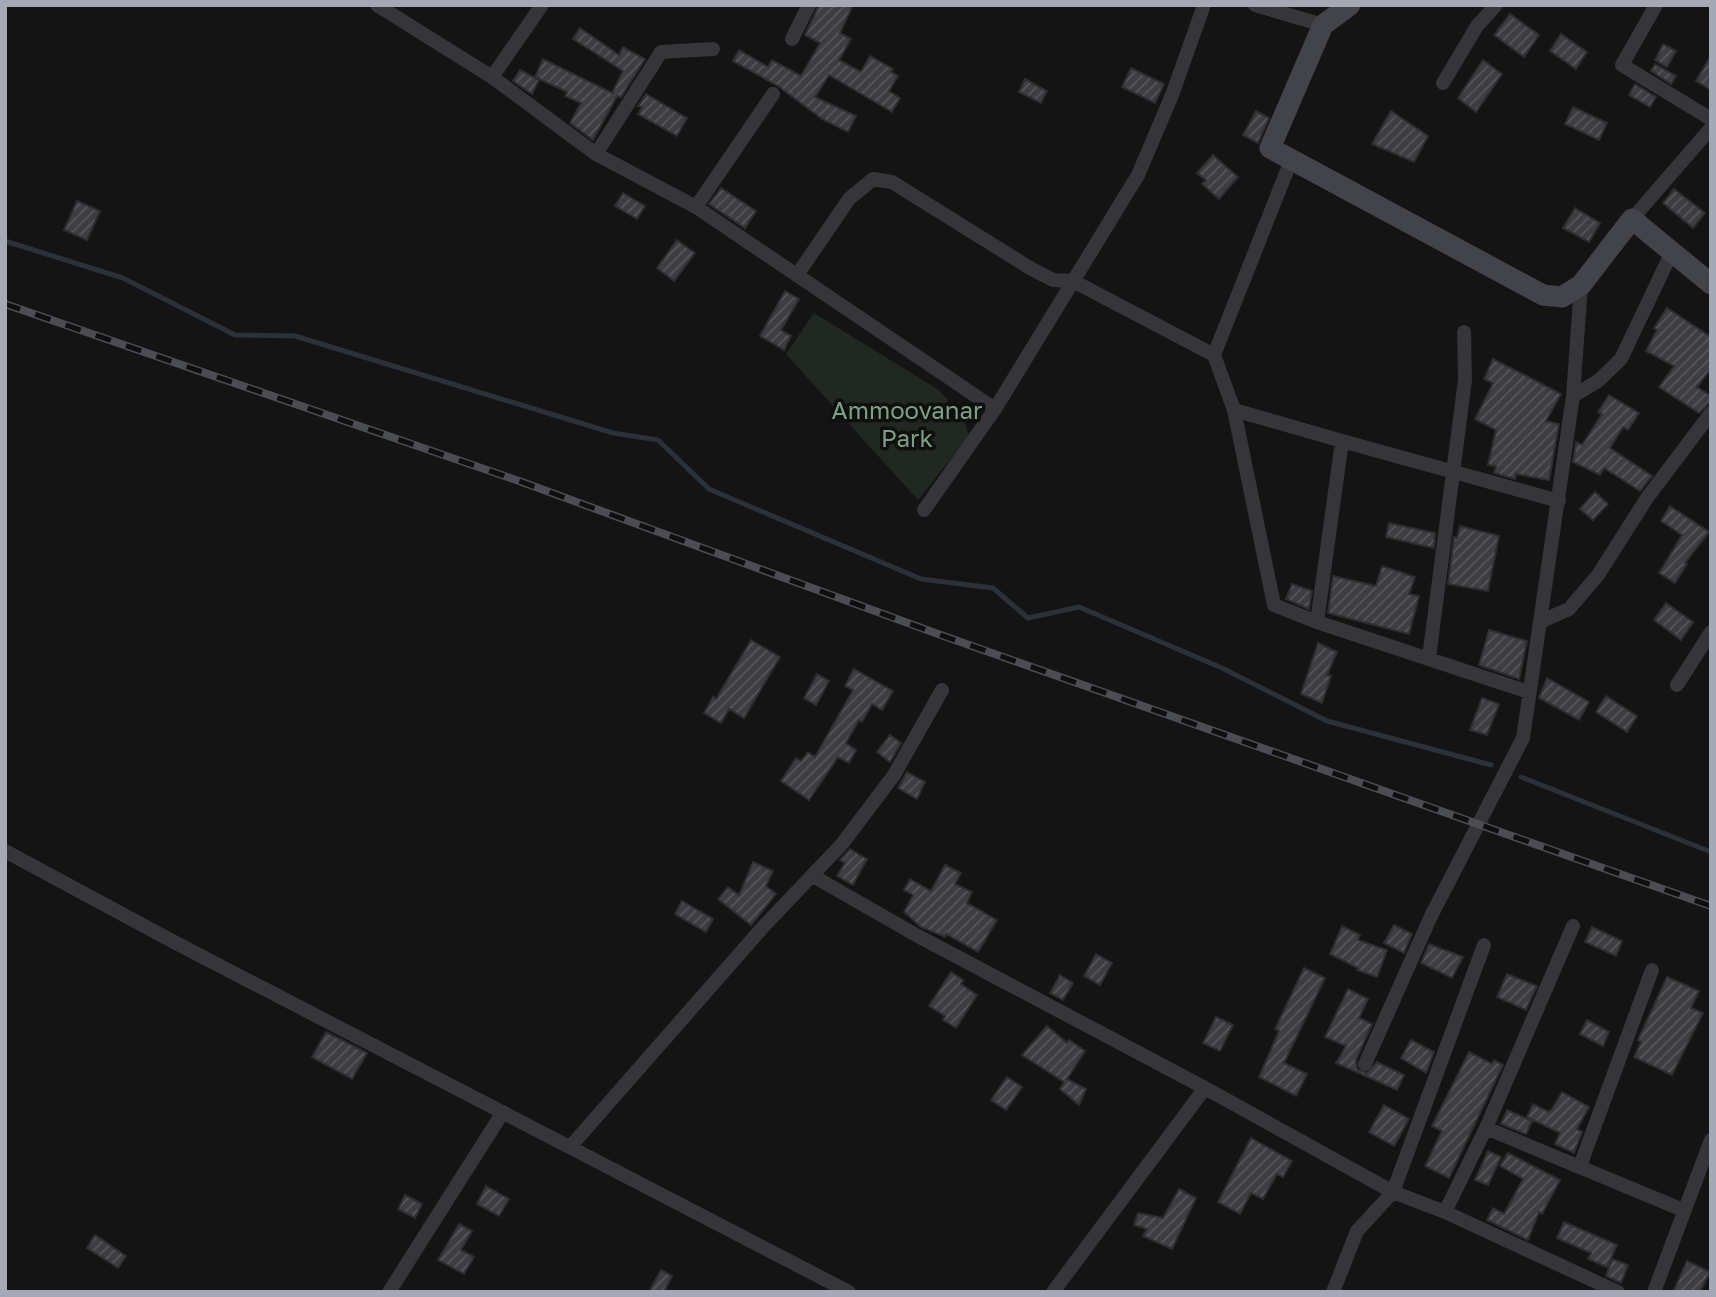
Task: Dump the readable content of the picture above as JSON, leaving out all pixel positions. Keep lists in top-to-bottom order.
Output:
{
  "parks": ["Ammoovanar Park"]
}
